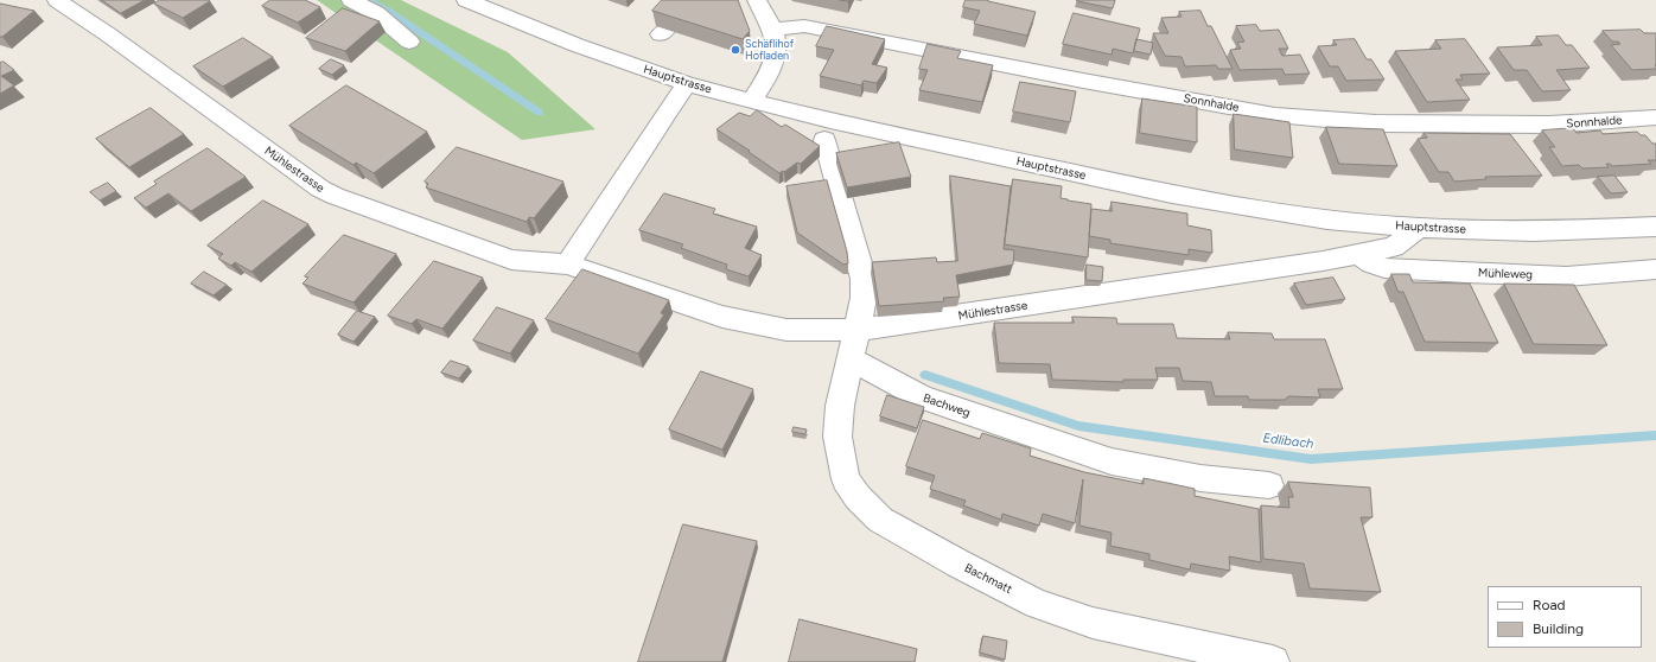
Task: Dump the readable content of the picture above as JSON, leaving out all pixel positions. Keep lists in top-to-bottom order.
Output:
{
  "streets": {
    "street": [
      "Hauptstrasse",
      "Sonnhalde",
      "Mühlestrasse",
      "Mühleweg",
      "Bachweg",
      "Bachmatt"
    ]
  },
  "crossings": [
    ["Hauptstrasse", "Mühlestrasse"],
    ["Mühlestrasse", "Mühleweg"],
    ["Bachweg", "Bachmatt"]
  ],
  "water": ["Edlibach"],
  "places": ["Schäflihof Hofladen"],
  "legend": ["Road", "Building"]
}
